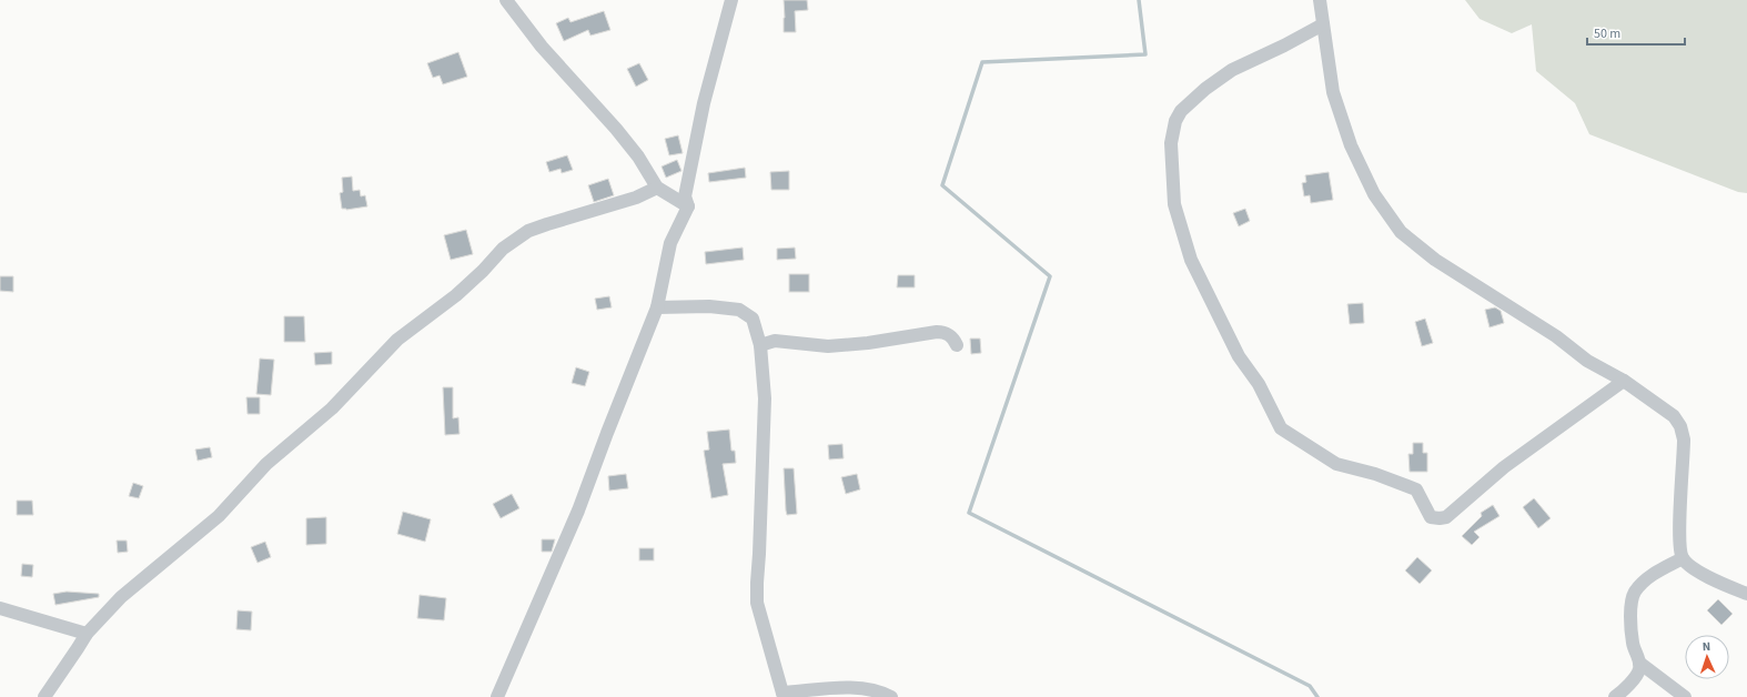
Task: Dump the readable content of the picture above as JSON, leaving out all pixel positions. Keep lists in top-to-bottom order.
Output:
{
  "scale_bar": "50 m",
  "north": "top"
}
